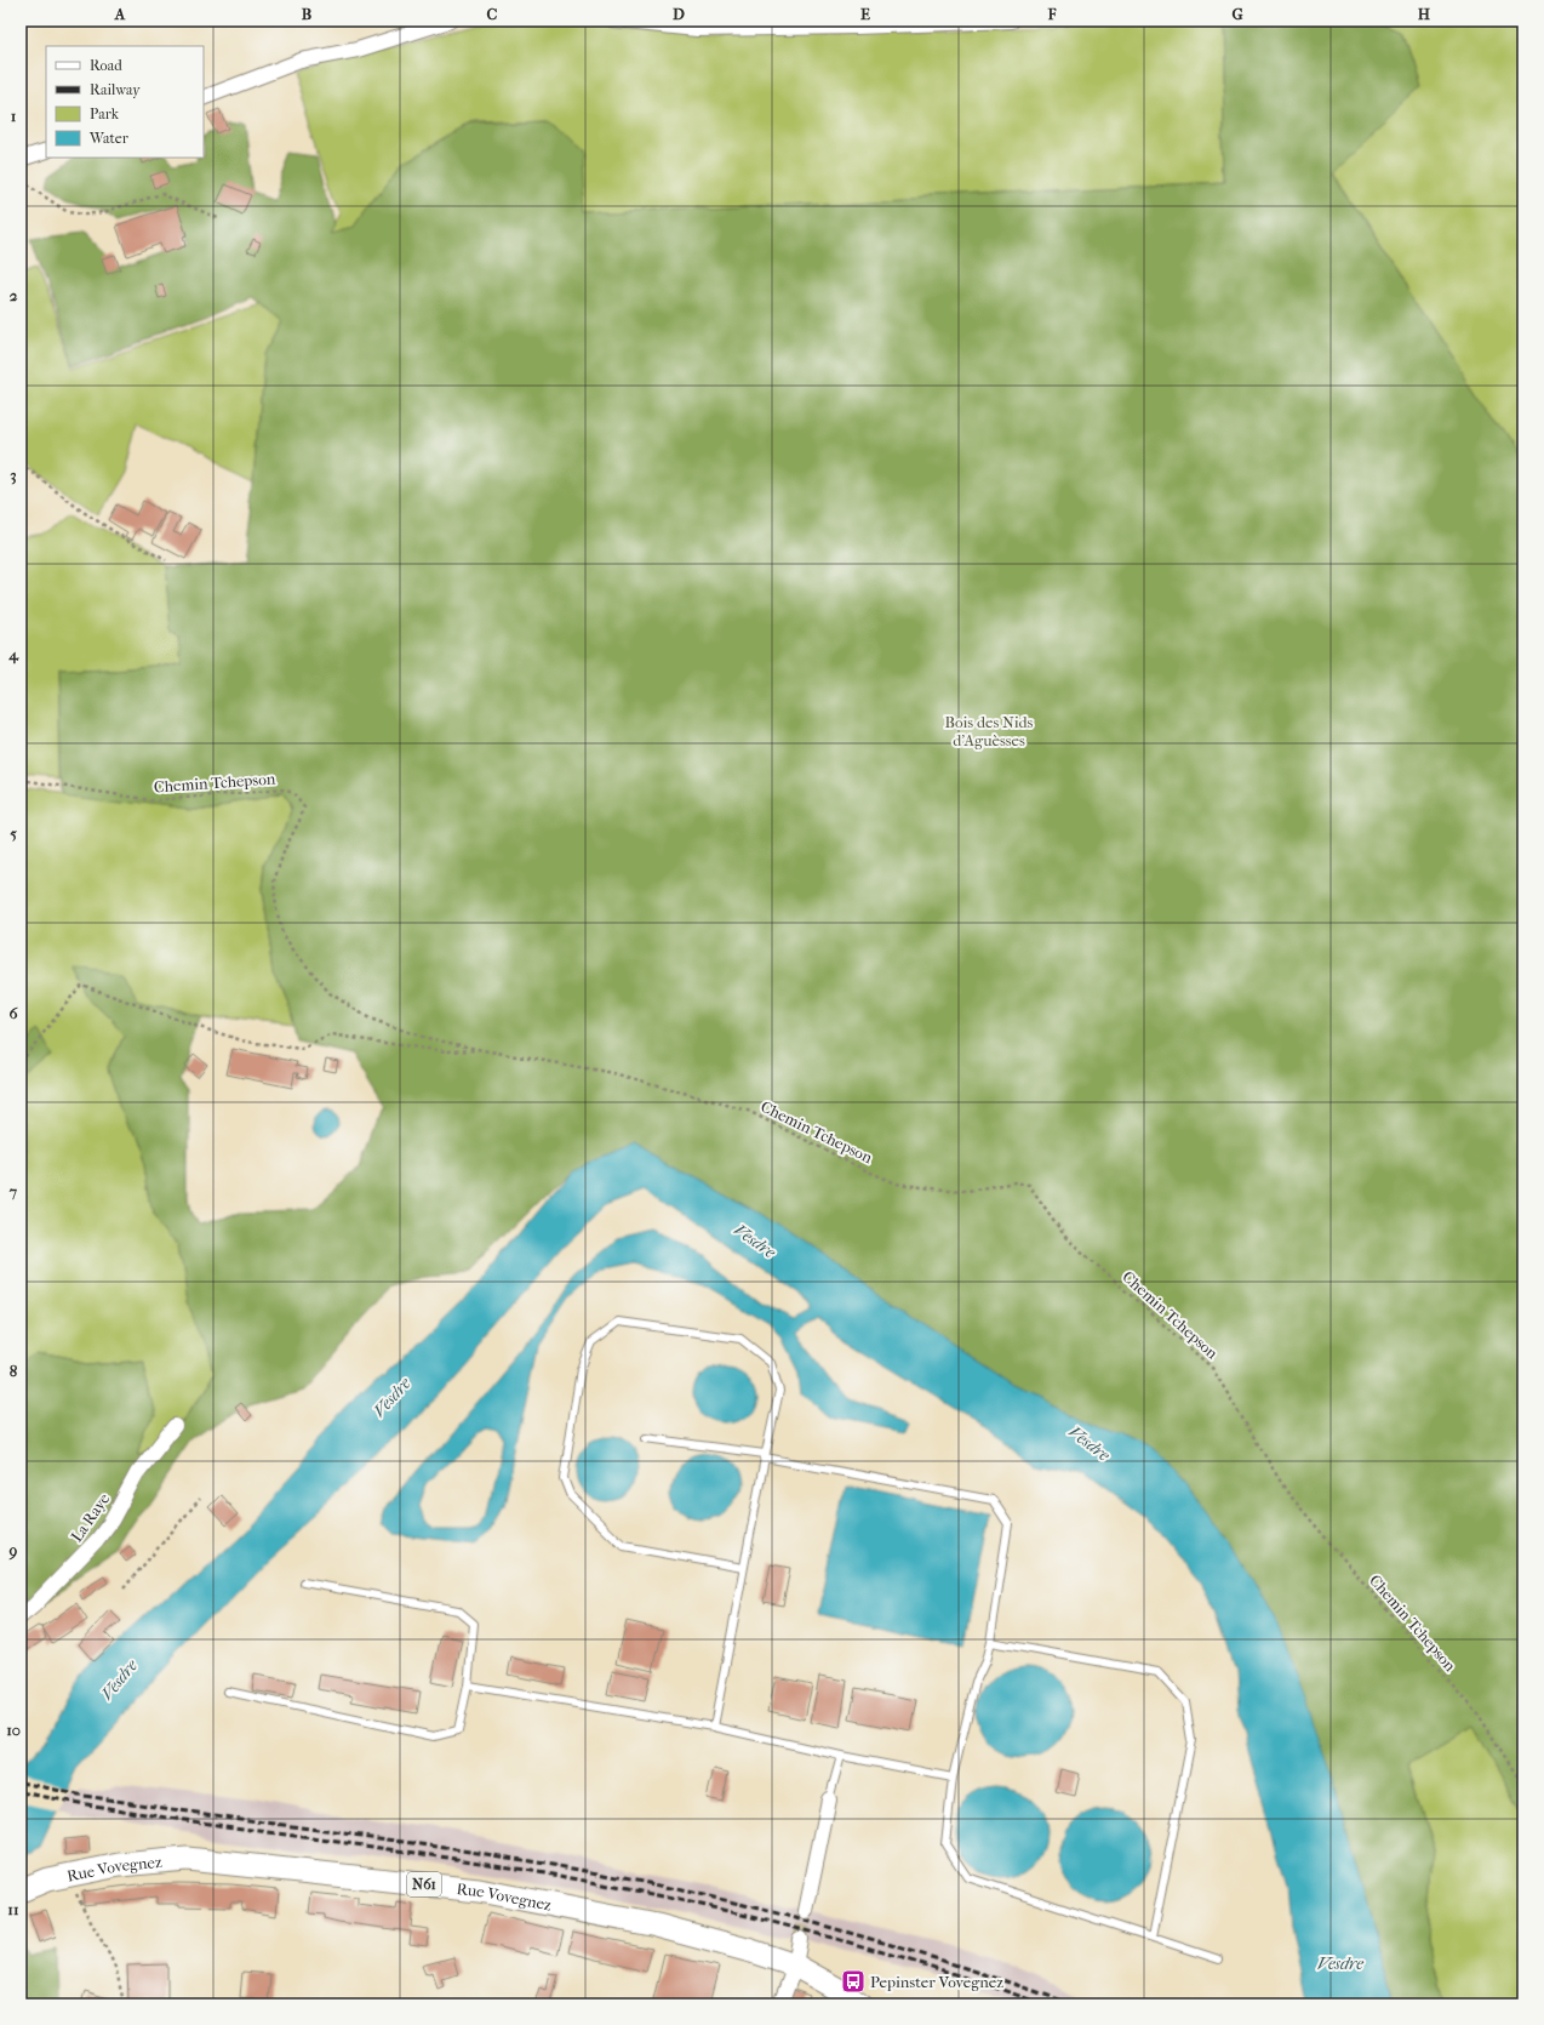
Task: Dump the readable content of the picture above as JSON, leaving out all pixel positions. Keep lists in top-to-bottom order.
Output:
{
  "streets": {
    "main road": ["Rue Vovegnez", "N61"],
    "street": ["La Raye"],
    "path": ["Chemin Tchepson"]
  },
  "water": ["Vesdre"],
  "parks": ["Bois des Nids d'Aguèsses"],
  "places": {
    "bus stop": ["Pepinster Vovegnez"]
  },
  "legend": [
    "Road",
    "Railway",
    "Park",
    "Water"
  ],
  "grid": {
    "columns": [
      "A",
      "B",
      "C",
      "D",
      "E",
      "F",
      "G",
      "H"
    ],
    "rows": [
      "1",
      "2",
      "3",
      "4",
      "5",
      "6",
      "7",
      "8",
      "9",
      "10",
      "11"
    ]
  }
}
